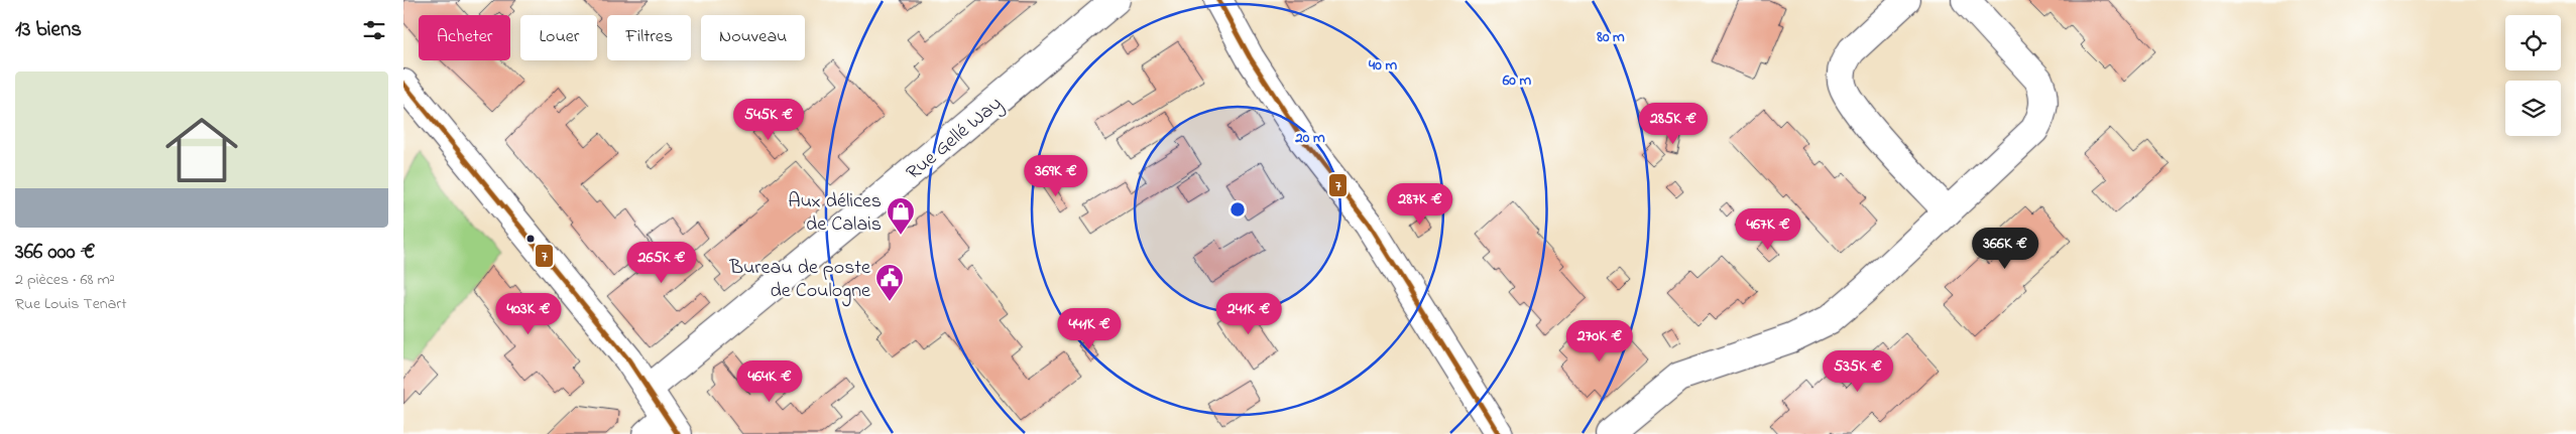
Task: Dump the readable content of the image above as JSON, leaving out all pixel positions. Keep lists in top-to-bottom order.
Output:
{
  "streets": {
    "street": ["Rue Gellé Way"]
  },
  "places": {
    "shop": ["Aux délices de Calais"],
    "public building": ["Bureau de poste de Coulogne"]
  },
  "lines": ["transit line 7"],
  "page": {
    "heading": "13 biens",
    "chip": [
      "Acheter",
      "Louer",
      "Filtres",
      "Nouveau"
    ],
    "list": [
      {
        "name": "366 000 €",
        "note": "2 pièces · 68 m² · Rue Louis Tenart"
      }
    ],
    "price": [
      "545K €",
      "285K €",
      "369K €",
      "287K €",
      "467K €",
      "366K €",
      "265K €",
      "403K €",
      "241K €",
      "441K €",
      "270K €",
      "535K €",
      "464K €"
    ]
  },
  "rings": [
    "80 m",
    "40 m",
    "60 m",
    "20 m"
  ]
}
